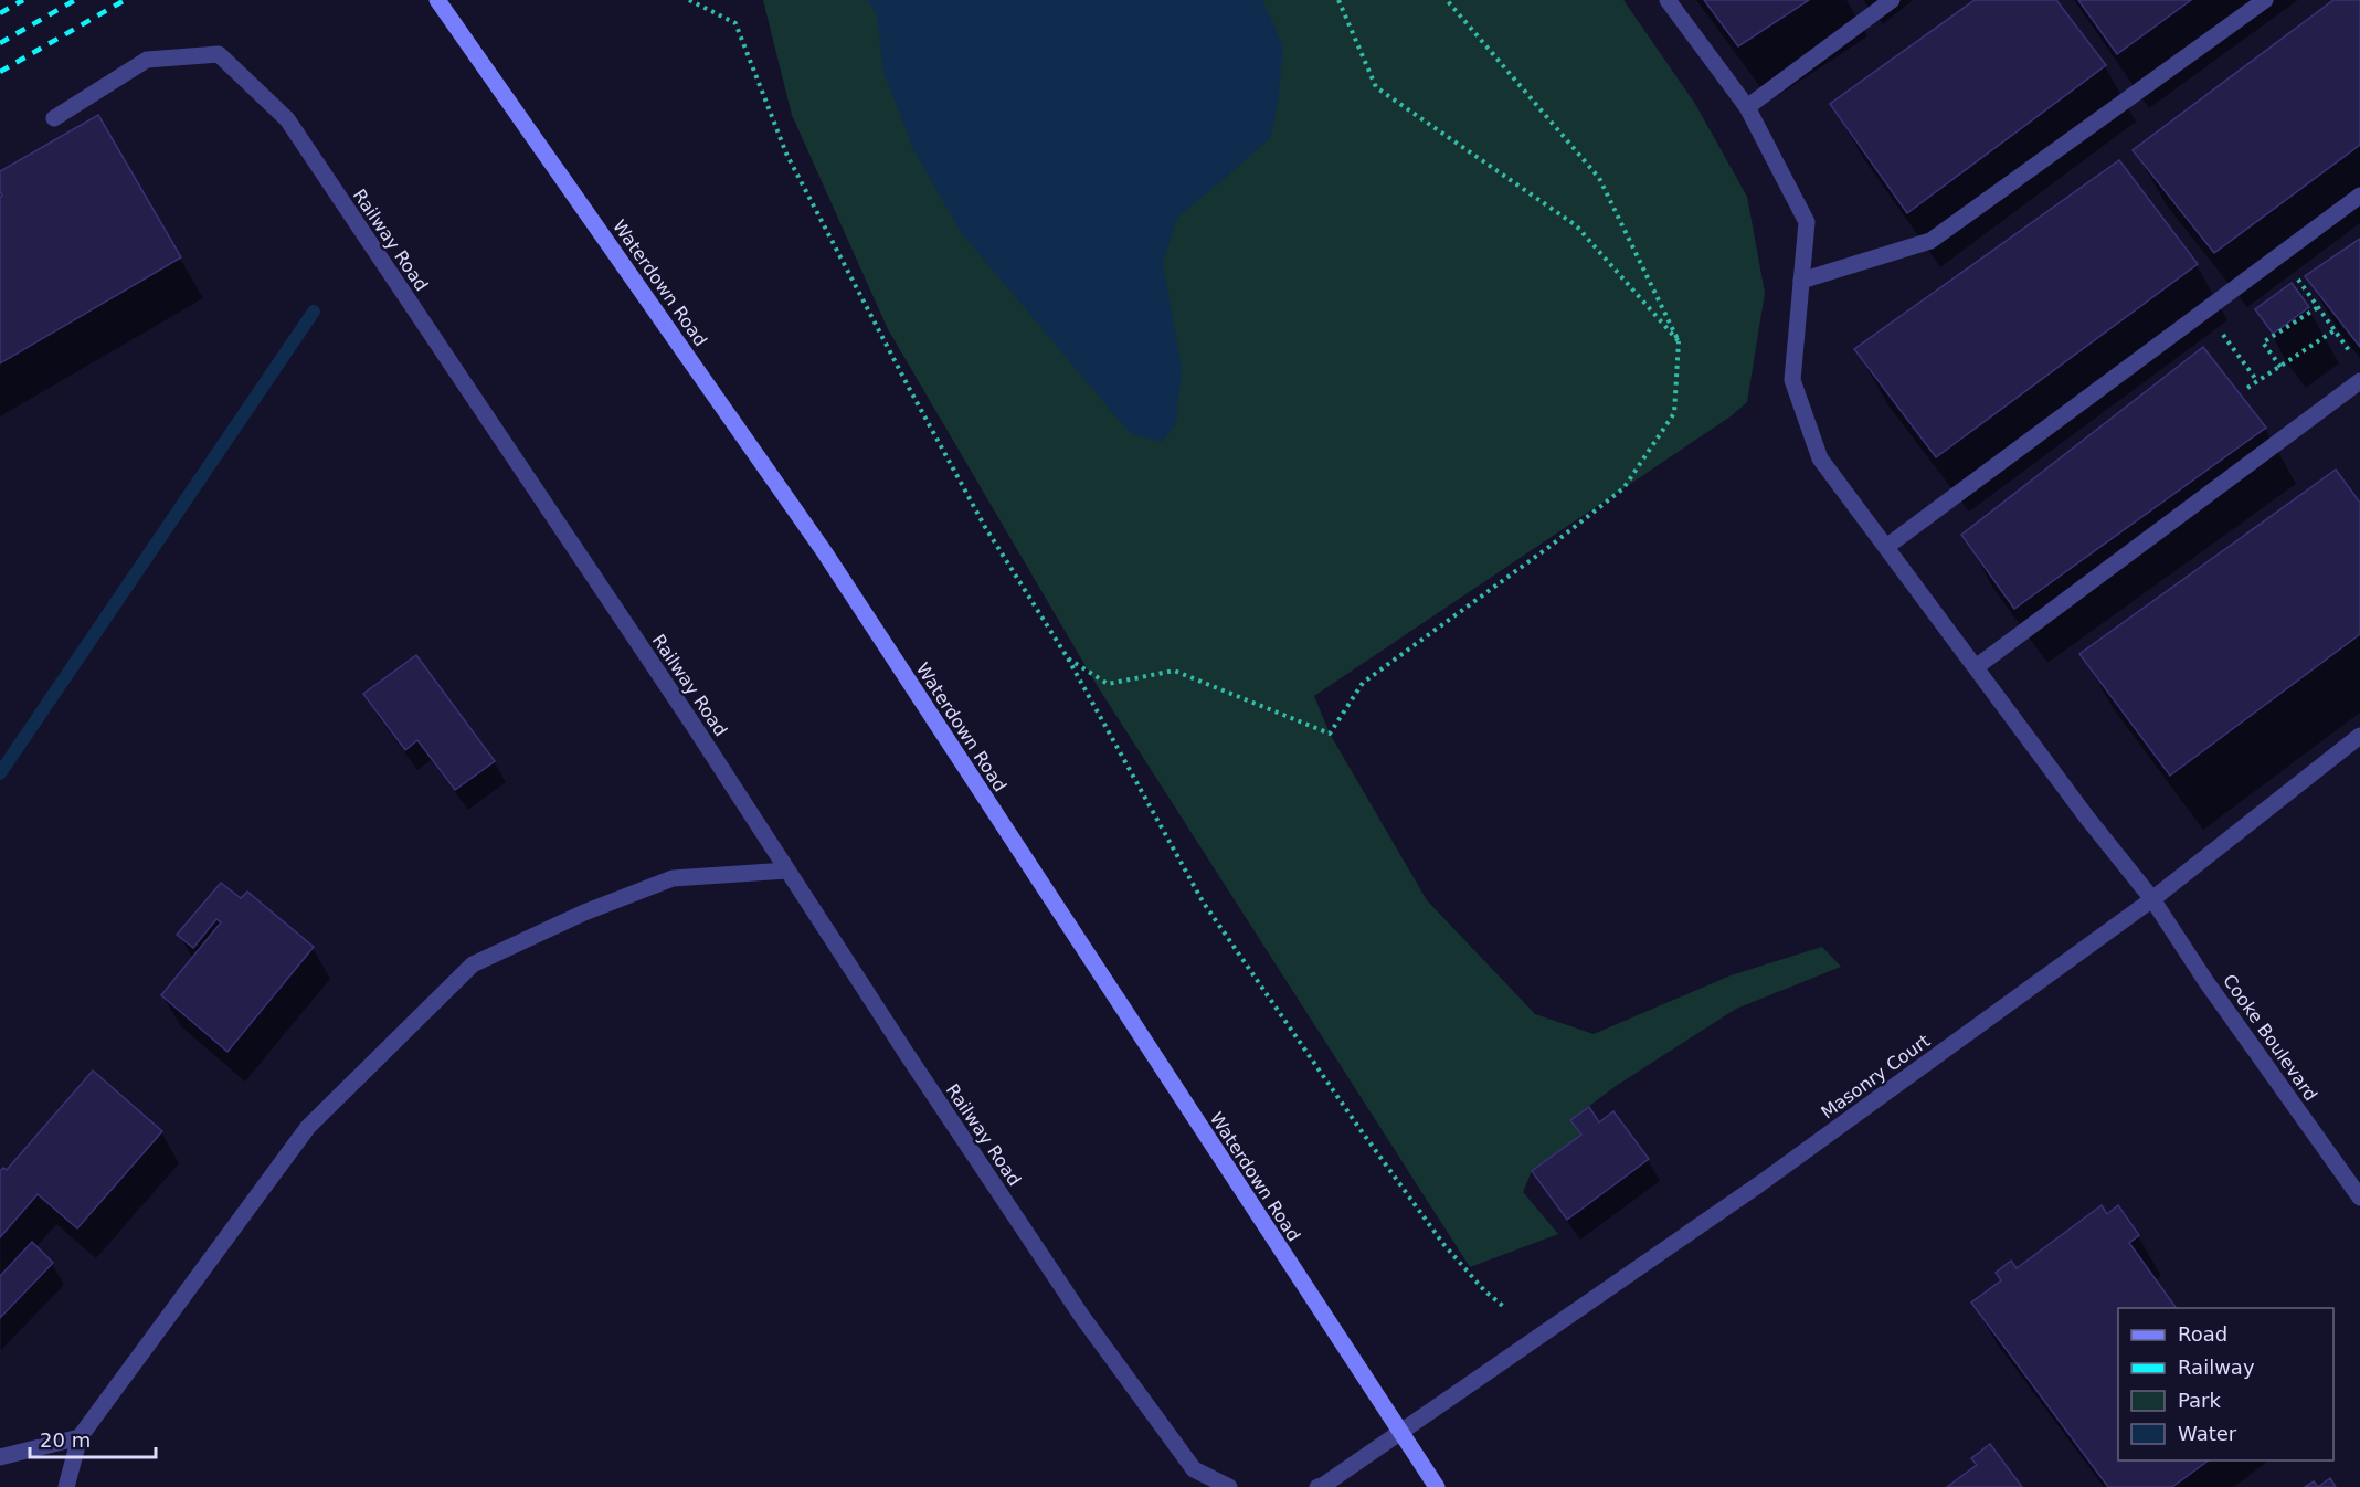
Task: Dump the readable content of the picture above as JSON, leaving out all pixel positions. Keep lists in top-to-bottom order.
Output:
{
  "streets": {
    "main road": ["Waterdown Road"],
    "street": ["Railway Road", "Cooke Boulevard", "Masonry Court"]
  },
  "crossings": [
    ["Waterdown Road", "Masonry Court"],
    ["Cooke Boulevard", "Masonry Court"]
  ],
  "legend": [
    "Road",
    "Railway",
    "Park",
    "Water"
  ],
  "scale_bar": "20 m"
}
